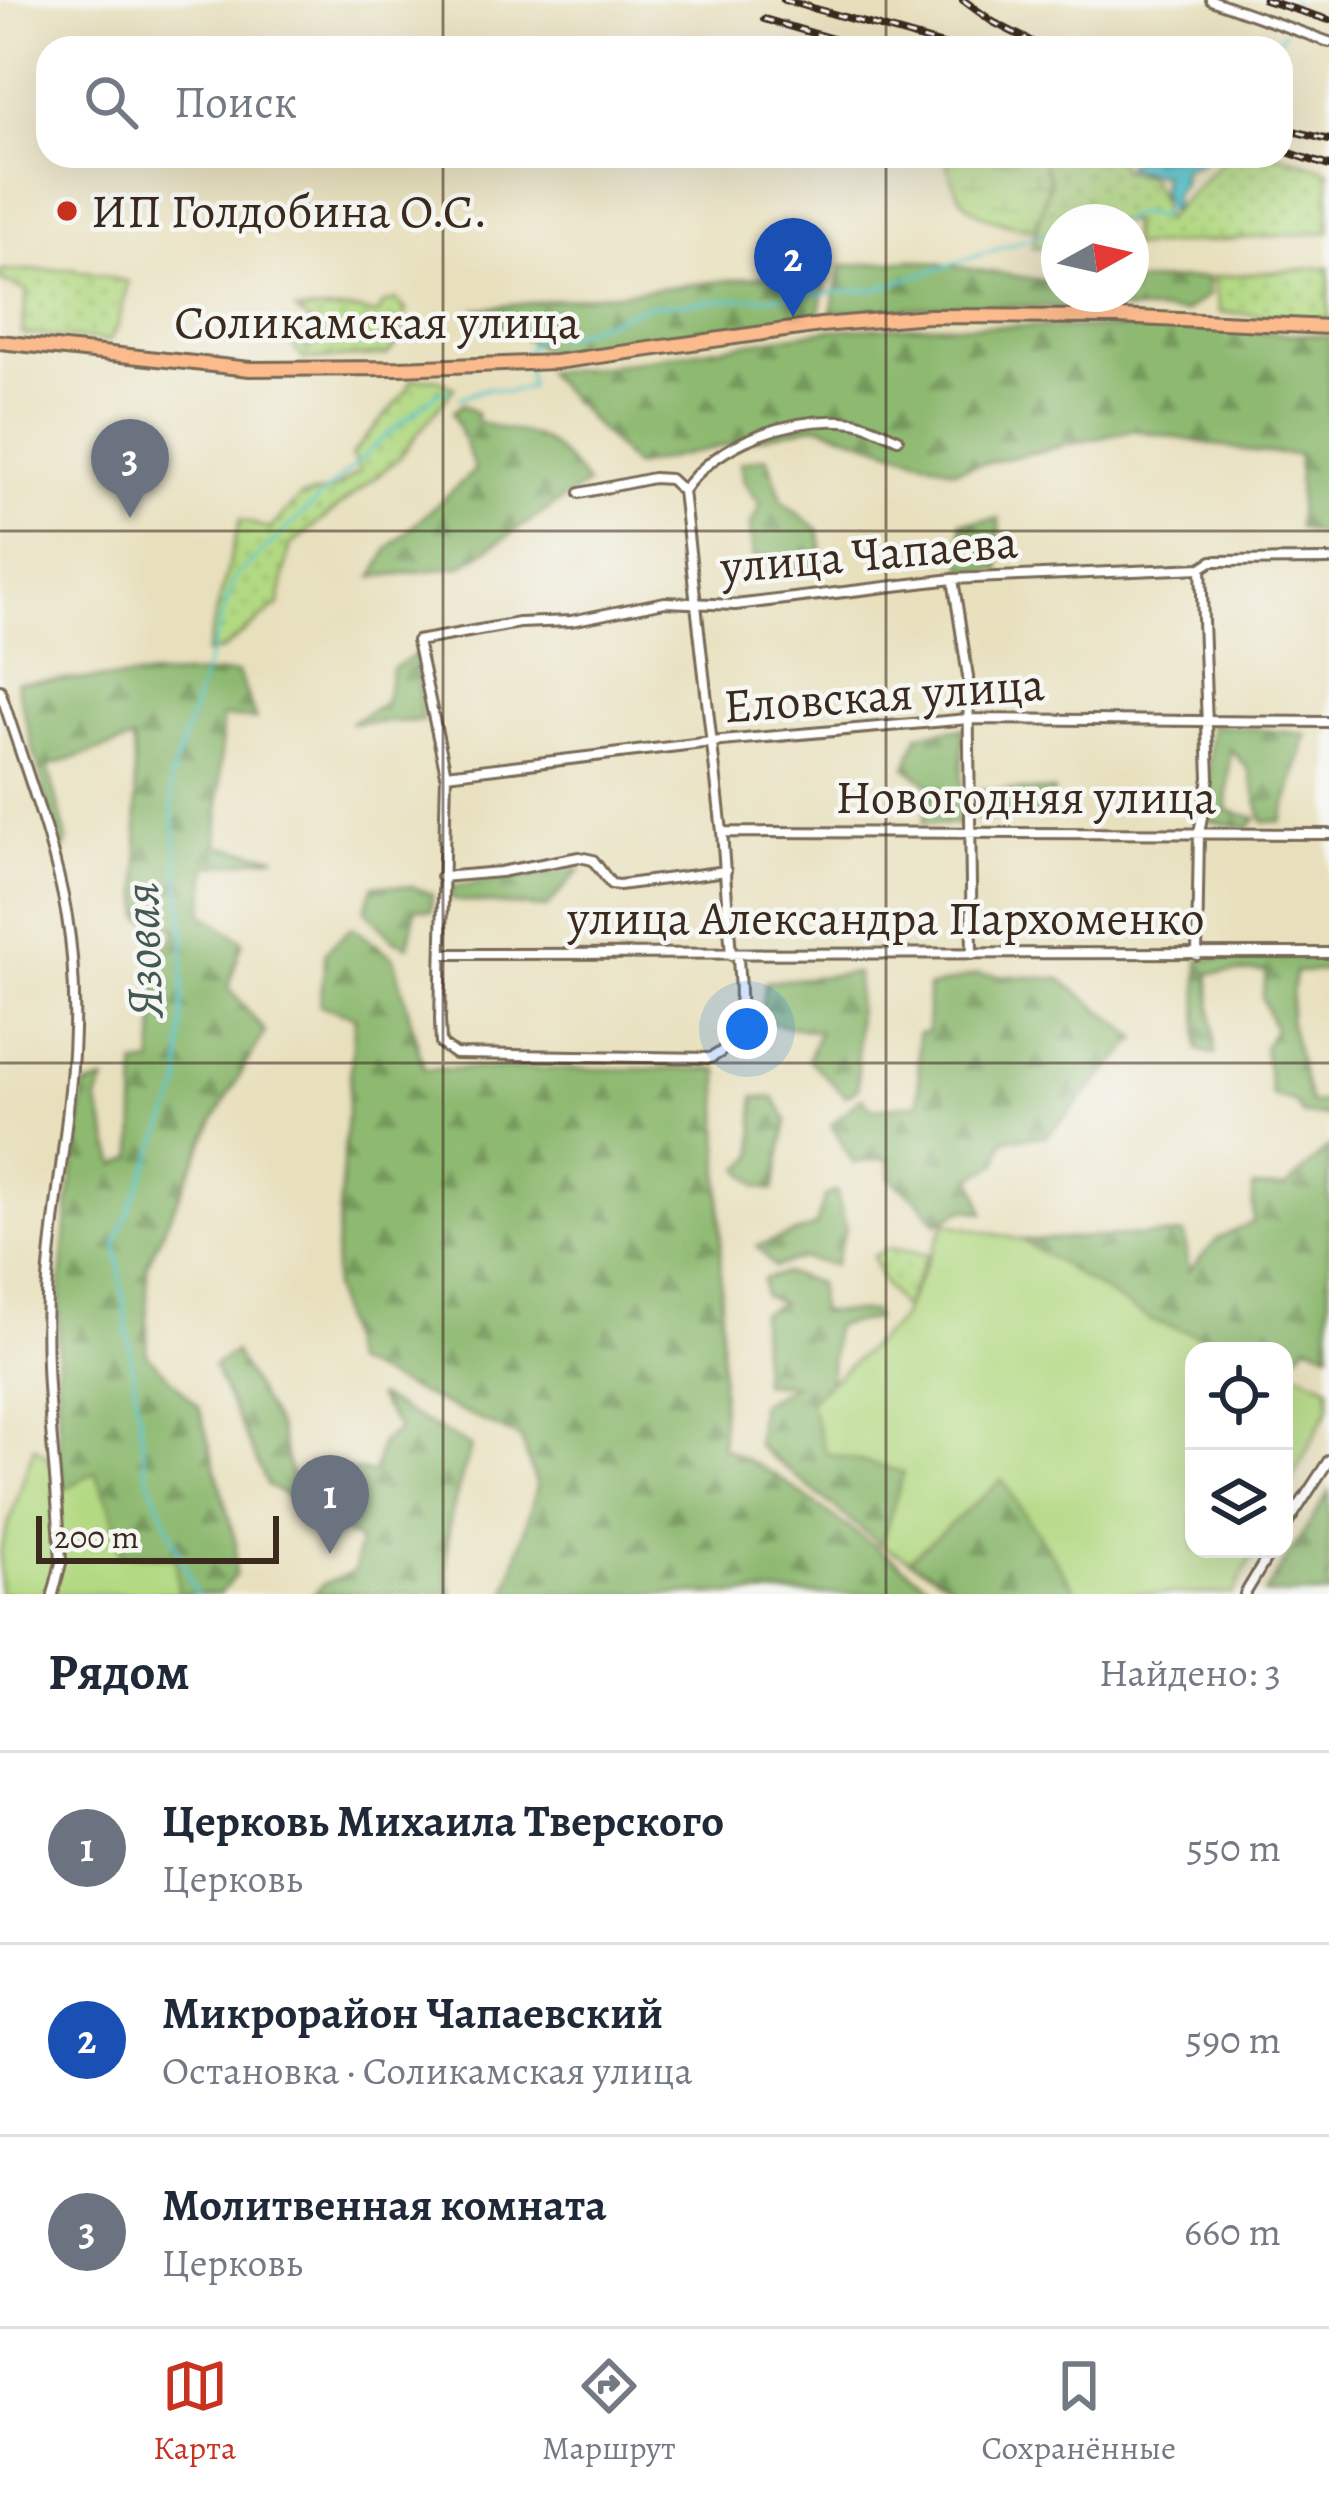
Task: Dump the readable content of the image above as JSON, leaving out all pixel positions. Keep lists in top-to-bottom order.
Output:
{
  "streets": {
    "main road": ["Соликамская улица"],
    "street": [
      "улица Чапаева",
      "Еловская улица",
      "Новогодняя улица",
      "улица Александра Пархоменко"
    ]
  },
  "crossings": [
    ["улица Чапаева", "Еловская улица"]
  ],
  "water": ["Язовая"],
  "places": ["ИП Голдобина О.С."],
  "scale_bar": "200 m",
  "north": "right",
  "page": {
    "search": "Поиск",
    "pins": ["2", "3", "1"],
    "scale": "200 m",
    "heading": ["Рядом", "Найдено: 3"],
    "list": [
      {
        "mark": "1",
        "name": "Церковь Михаила Тверского",
        "note": "Церковь",
        "value": "550 m"
      },
      {
        "mark": "2",
        "name": "Микрорайон Чапаевский",
        "note": "Остановка · Соликамская улица",
        "value": "590 m"
      },
      {
        "mark": "3",
        "name": "Молитвенная комната",
        "note": "Церковь",
        "value": "660 m"
      }
    ],
    "nav": ["Карта", "Маршрут", "Сохранённые"]
  }
}
